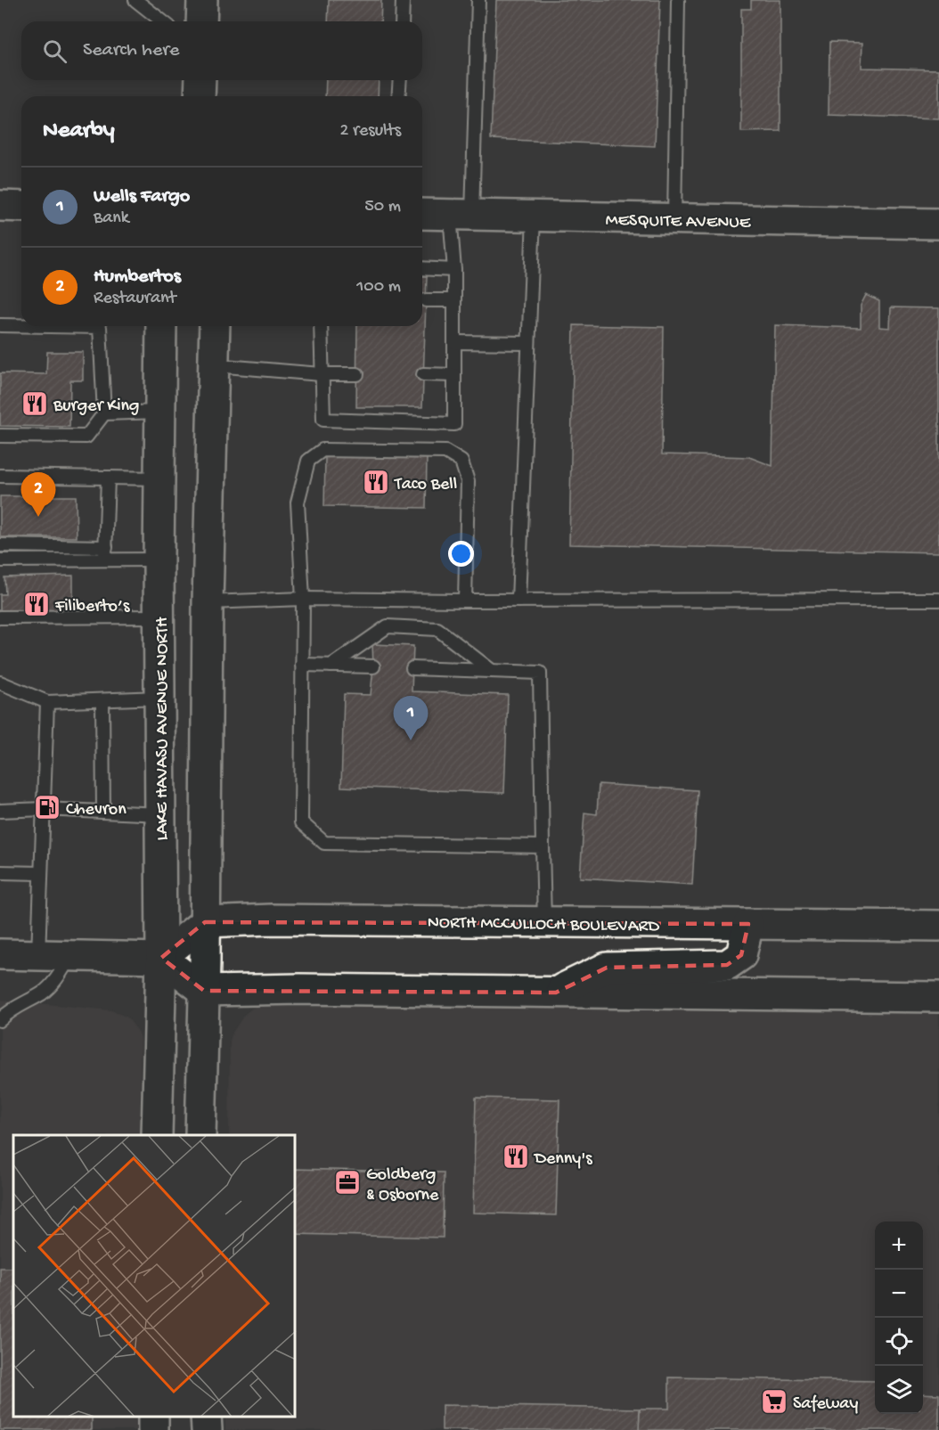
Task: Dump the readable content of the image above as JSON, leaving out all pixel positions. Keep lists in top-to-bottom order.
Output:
{
  "streets": {
    "main road": ["MESQUITE AVENUE", "LAKE HAVASU AVENUE NORTH", "NORTH MCCULLOCH BOULEVARD"]
  },
  "places": {
    "restaurant": [
      "Burger King",
      "Taco Bell",
      "Filiberto’s",
      "Denny's"
    ],
    "fuel station": ["Chevron"],
    "office": ["Goldberg & Osborne"],
    "supermarket": ["Safeway"]
  },
  "page": {
    "search": "Search here",
    "heading": ["Nearby", "2 results"],
    "list": [
      {
        "mark": "1",
        "name": "Wells Fargo",
        "note": "Bank",
        "value": "50 m"
      },
      {
        "mark": "2",
        "name": "Humbertos",
        "note": "Restaurant",
        "value": "100 m"
      }
    ],
    "pins": ["2", "1"],
    "map_buttons": ["+", "−"]
  }
}
